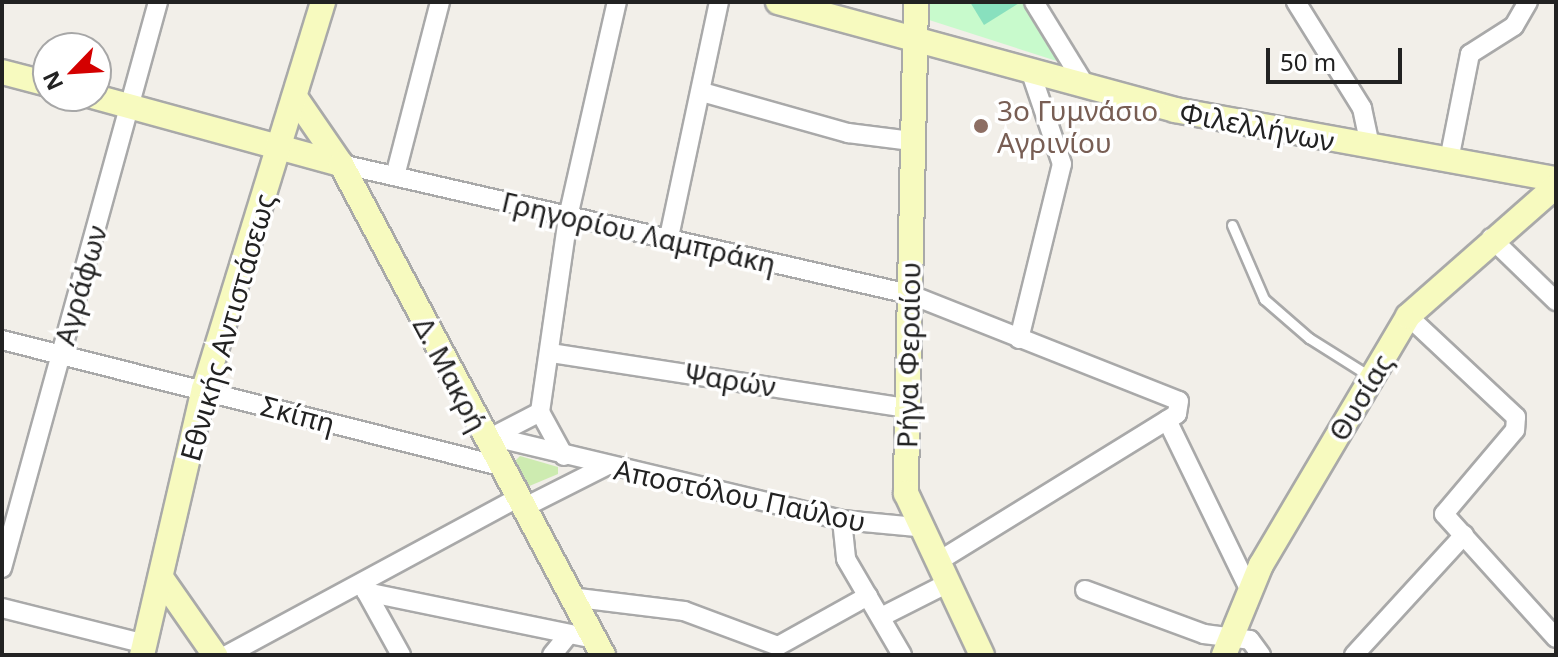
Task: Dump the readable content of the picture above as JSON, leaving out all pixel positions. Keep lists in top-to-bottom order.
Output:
{
  "streets": {
    "street": [
      "Φιλελλήνων",
      "Γρηγορίου Λαμπράκη",
      "Αγράφων",
      "Εθνικής Αντιστάσεως",
      "Ρήγα Φεραίου",
      "Δ. Μακρή",
      "Ψαρών",
      "Θυσίας",
      "Σκίπη",
      "Αποστόλου Παύλου"
    ]
  },
  "crossings": [
    ["Φιλελλήνων", "Ρήγα Φεραίου"],
    ["Γρηγορίου Λαμπράκη", "Αγράφων"],
    ["Γρηγορίου Λαμπράκη", "Εθνικής Αντιστάσεως"],
    ["Γρηγορίου Λαμπράκη", "Ρήγα Φεραίου"],
    ["Γρηγορίου Λαμπράκη", "Δ. Μακρή"],
    ["Αγράφων", "Σκίπη"],
    ["Εθνικής Αντιστάσεως", "Δ. Μακρή"],
    ["Εθνικής Αντιστάσεως", "Σκίπη"],
    ["Ρήγα Φεραίου", "Ψαρών"],
    ["Ρήγα Φεραίου", "Αποστόλου Παύλου"],
    ["Δ. Μακρή", "Σκίπη"],
    ["Δ. Μακρή", "Αποστόλου Παύλου"]
  ],
  "places": ["3ο Γυμνάσιο Αγρινίου"],
  "scale_bar": "50 m",
  "north": "bottom left"
}
